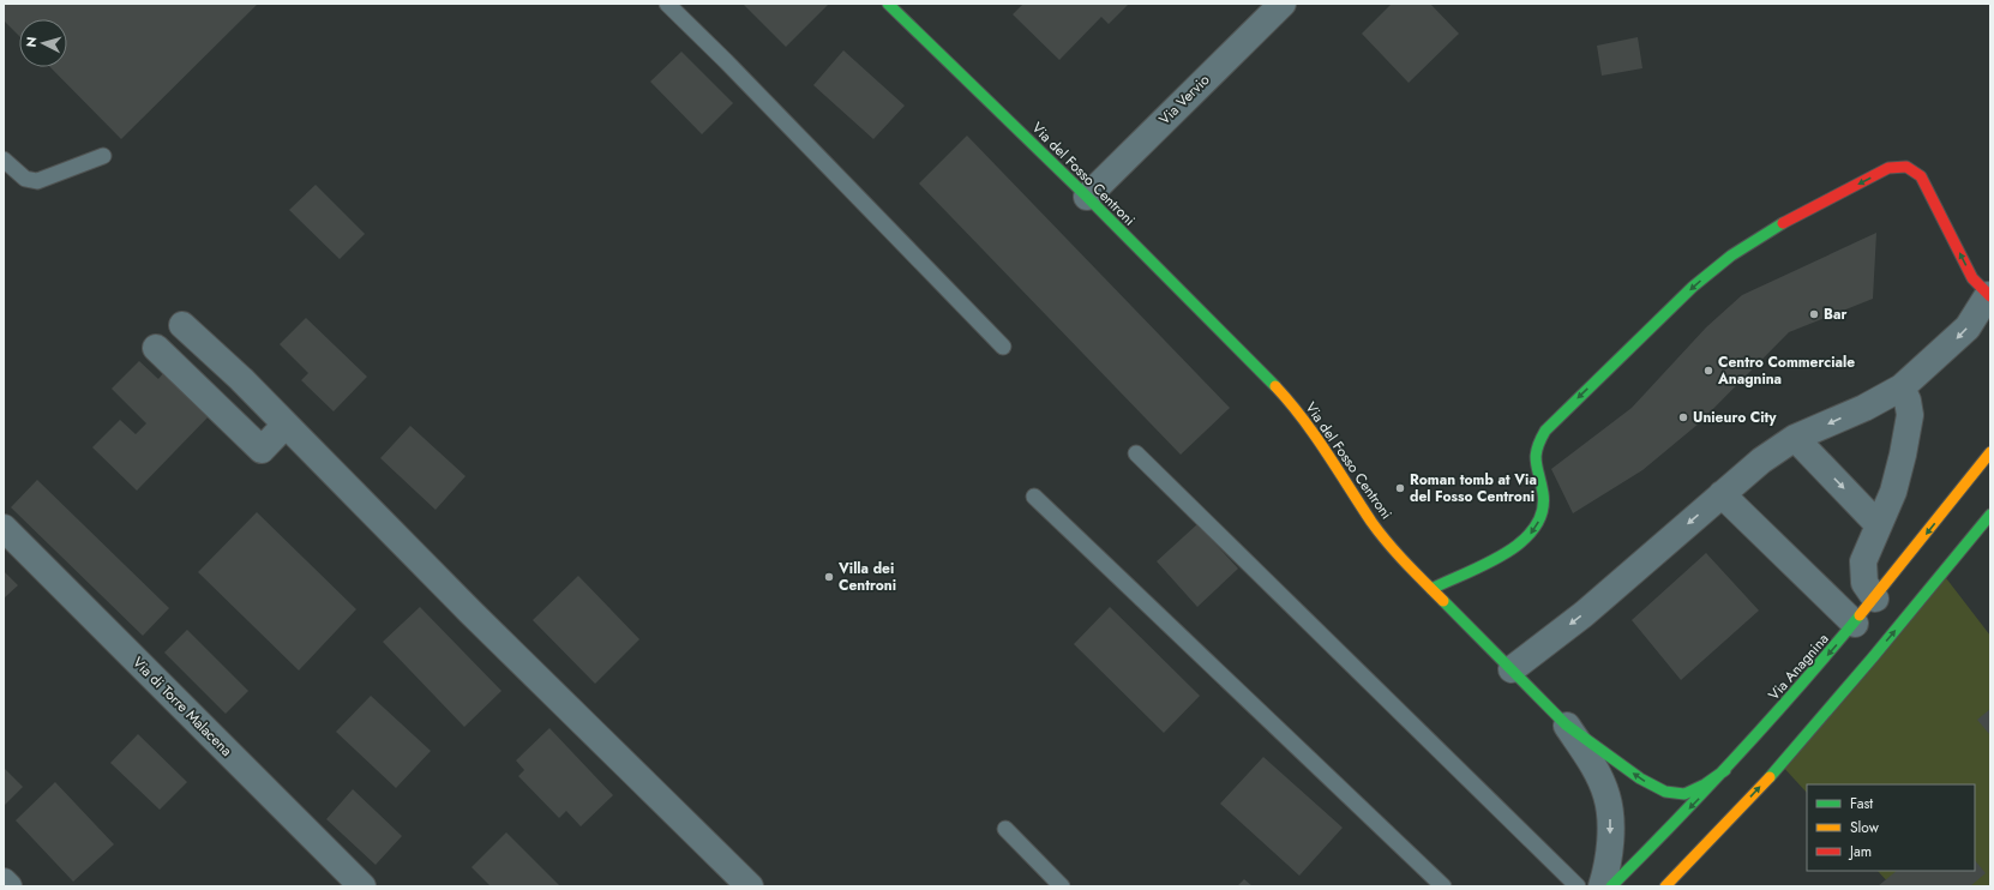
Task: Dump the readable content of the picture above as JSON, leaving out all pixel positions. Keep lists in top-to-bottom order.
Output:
{
  "streets": {
    "street": [
      "Via Vervio",
      "Via del Fosso Centroni",
      "Via Anagnina",
      "Via di Torre Malacena"
    ]
  },
  "crossings": [
    ["Via Vervio", "Via del Fosso Centroni"],
    ["Via del Fosso Centroni", "Via Anagnina"]
  ],
  "places": [
    "Bar",
    "Centro Commerciale Anagnina",
    "Unieuro City",
    "Roman tomb at Via del Fosso Centroni",
    "Villa dei Centroni"
  ],
  "legend": ["Fast", "Slow", "Jam"],
  "north": "left"
}
